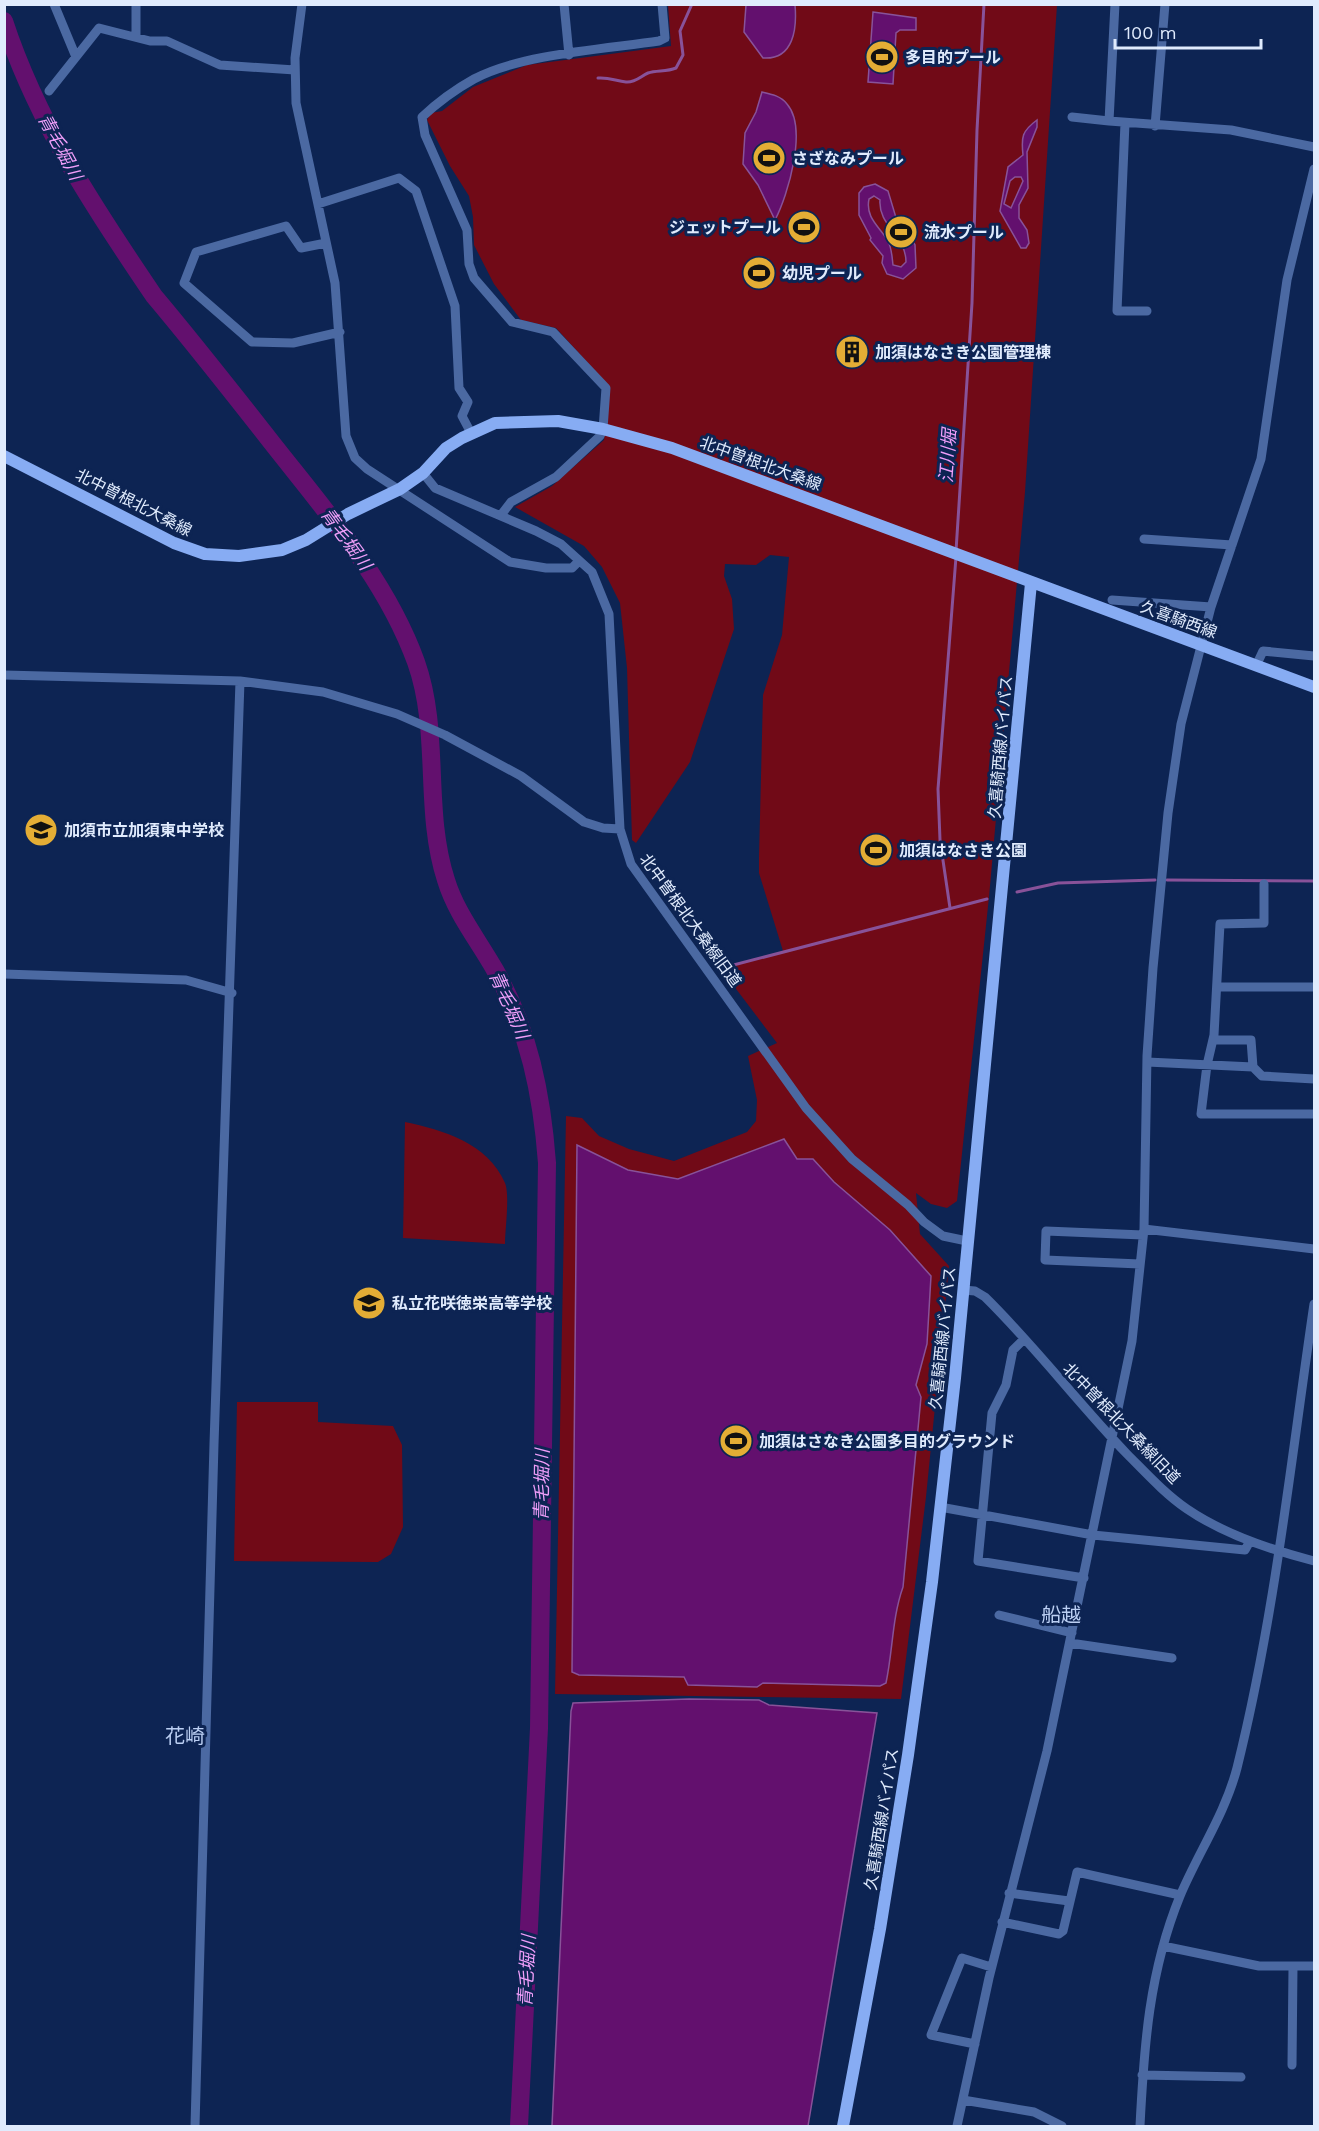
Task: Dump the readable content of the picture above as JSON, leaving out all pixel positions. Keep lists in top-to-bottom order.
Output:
{
  "streets": {
    "main road": ["北中曽根北大桑線", "久喜騎西線", "久喜騎西線バイパス"],
    "street": ["北中曽根北大桑線旧道"]
  },
  "crossings": [
    ["北中曽根北大桑線", "久喜騎西線"],
    ["北中曽根北大桑線", "久喜騎西線バイパス"],
    ["北中曽根北大桑線", "北中曽根北大桑線旧道"],
    ["久喜騎西線", "久喜騎西線バイパス"],
    ["久喜騎西線バイパス", "北中曽根北大桑線旧道"]
  ],
  "districts": ["船越", "花崎"],
  "water": ["青毛堀川", "江川堀"],
  "places": {
    "sports": [
      "多目的プール",
      "さざなみプール",
      "ジェットプール",
      "流水プール",
      "幼児プール",
      "加須はなさき公園",
      "加須はさなき公園多目的グラウンド"
    ],
    "building": ["加須はなさき公園管理棟"],
    "school or university": ["加須市立加須東中学校", "私立花咲徳栄高等学校"]
  },
  "scale_bar": "100 m"
}
